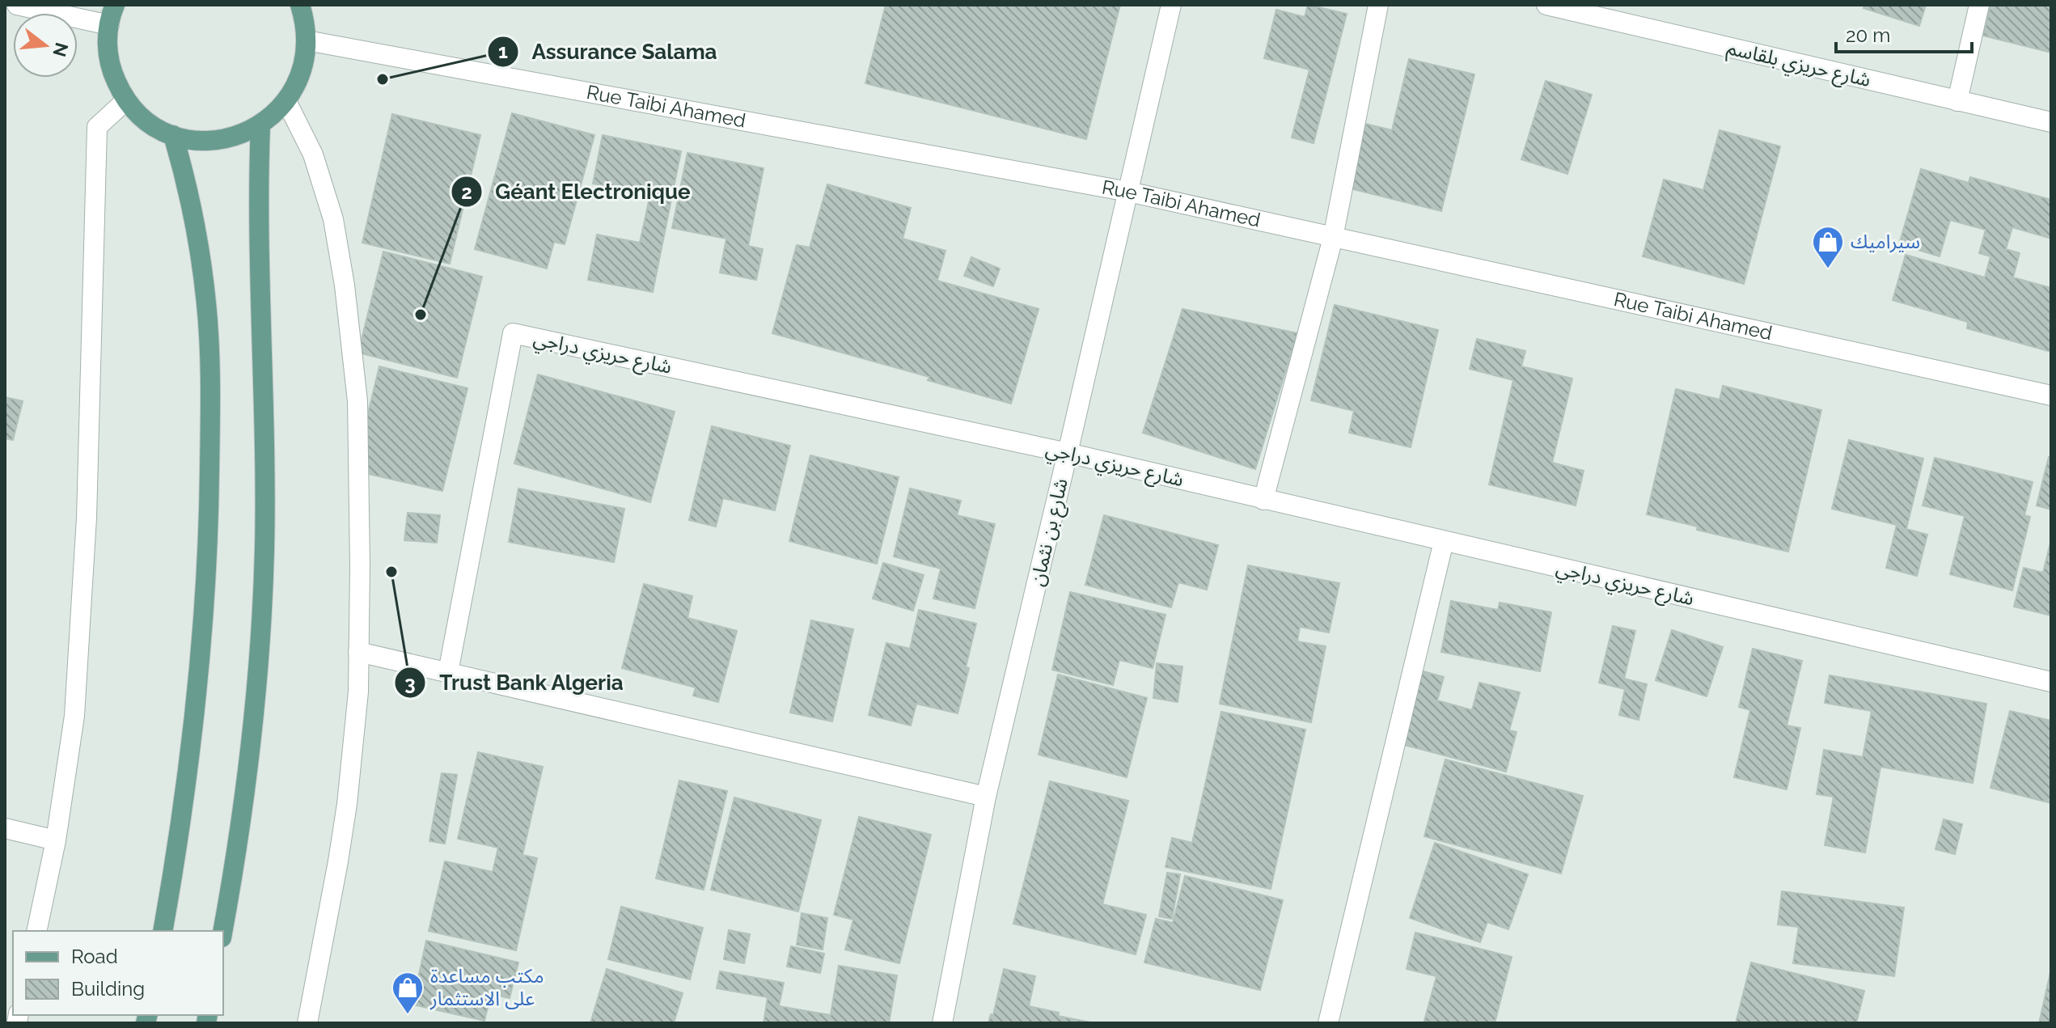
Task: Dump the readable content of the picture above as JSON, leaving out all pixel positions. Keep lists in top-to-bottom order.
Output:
{
  "streets": {
    "street": [
      "شارع حريزي بلقاسم",
      "Rue Taibi Ahamed",
      "شارع حريزي دراجي",
      "شارع بن نثمان"
    ]
  },
  "crossings": [
    ["Rue Taibi Ahamed", "شارع بن نثمان"],
    ["شارع حريزي دراجي", "شارع بن نثمان"]
  ],
  "places": {
    "other": ["Assurance Salama", "Géant Electronique", "Trust Bank Algeria"],
    "shop": ["سيراميك", "مكتب مساعدة على الاستثمار"]
  },
  "legend": ["Road", "Building"],
  "scale_bar": "20 m",
  "north": "right"
}
